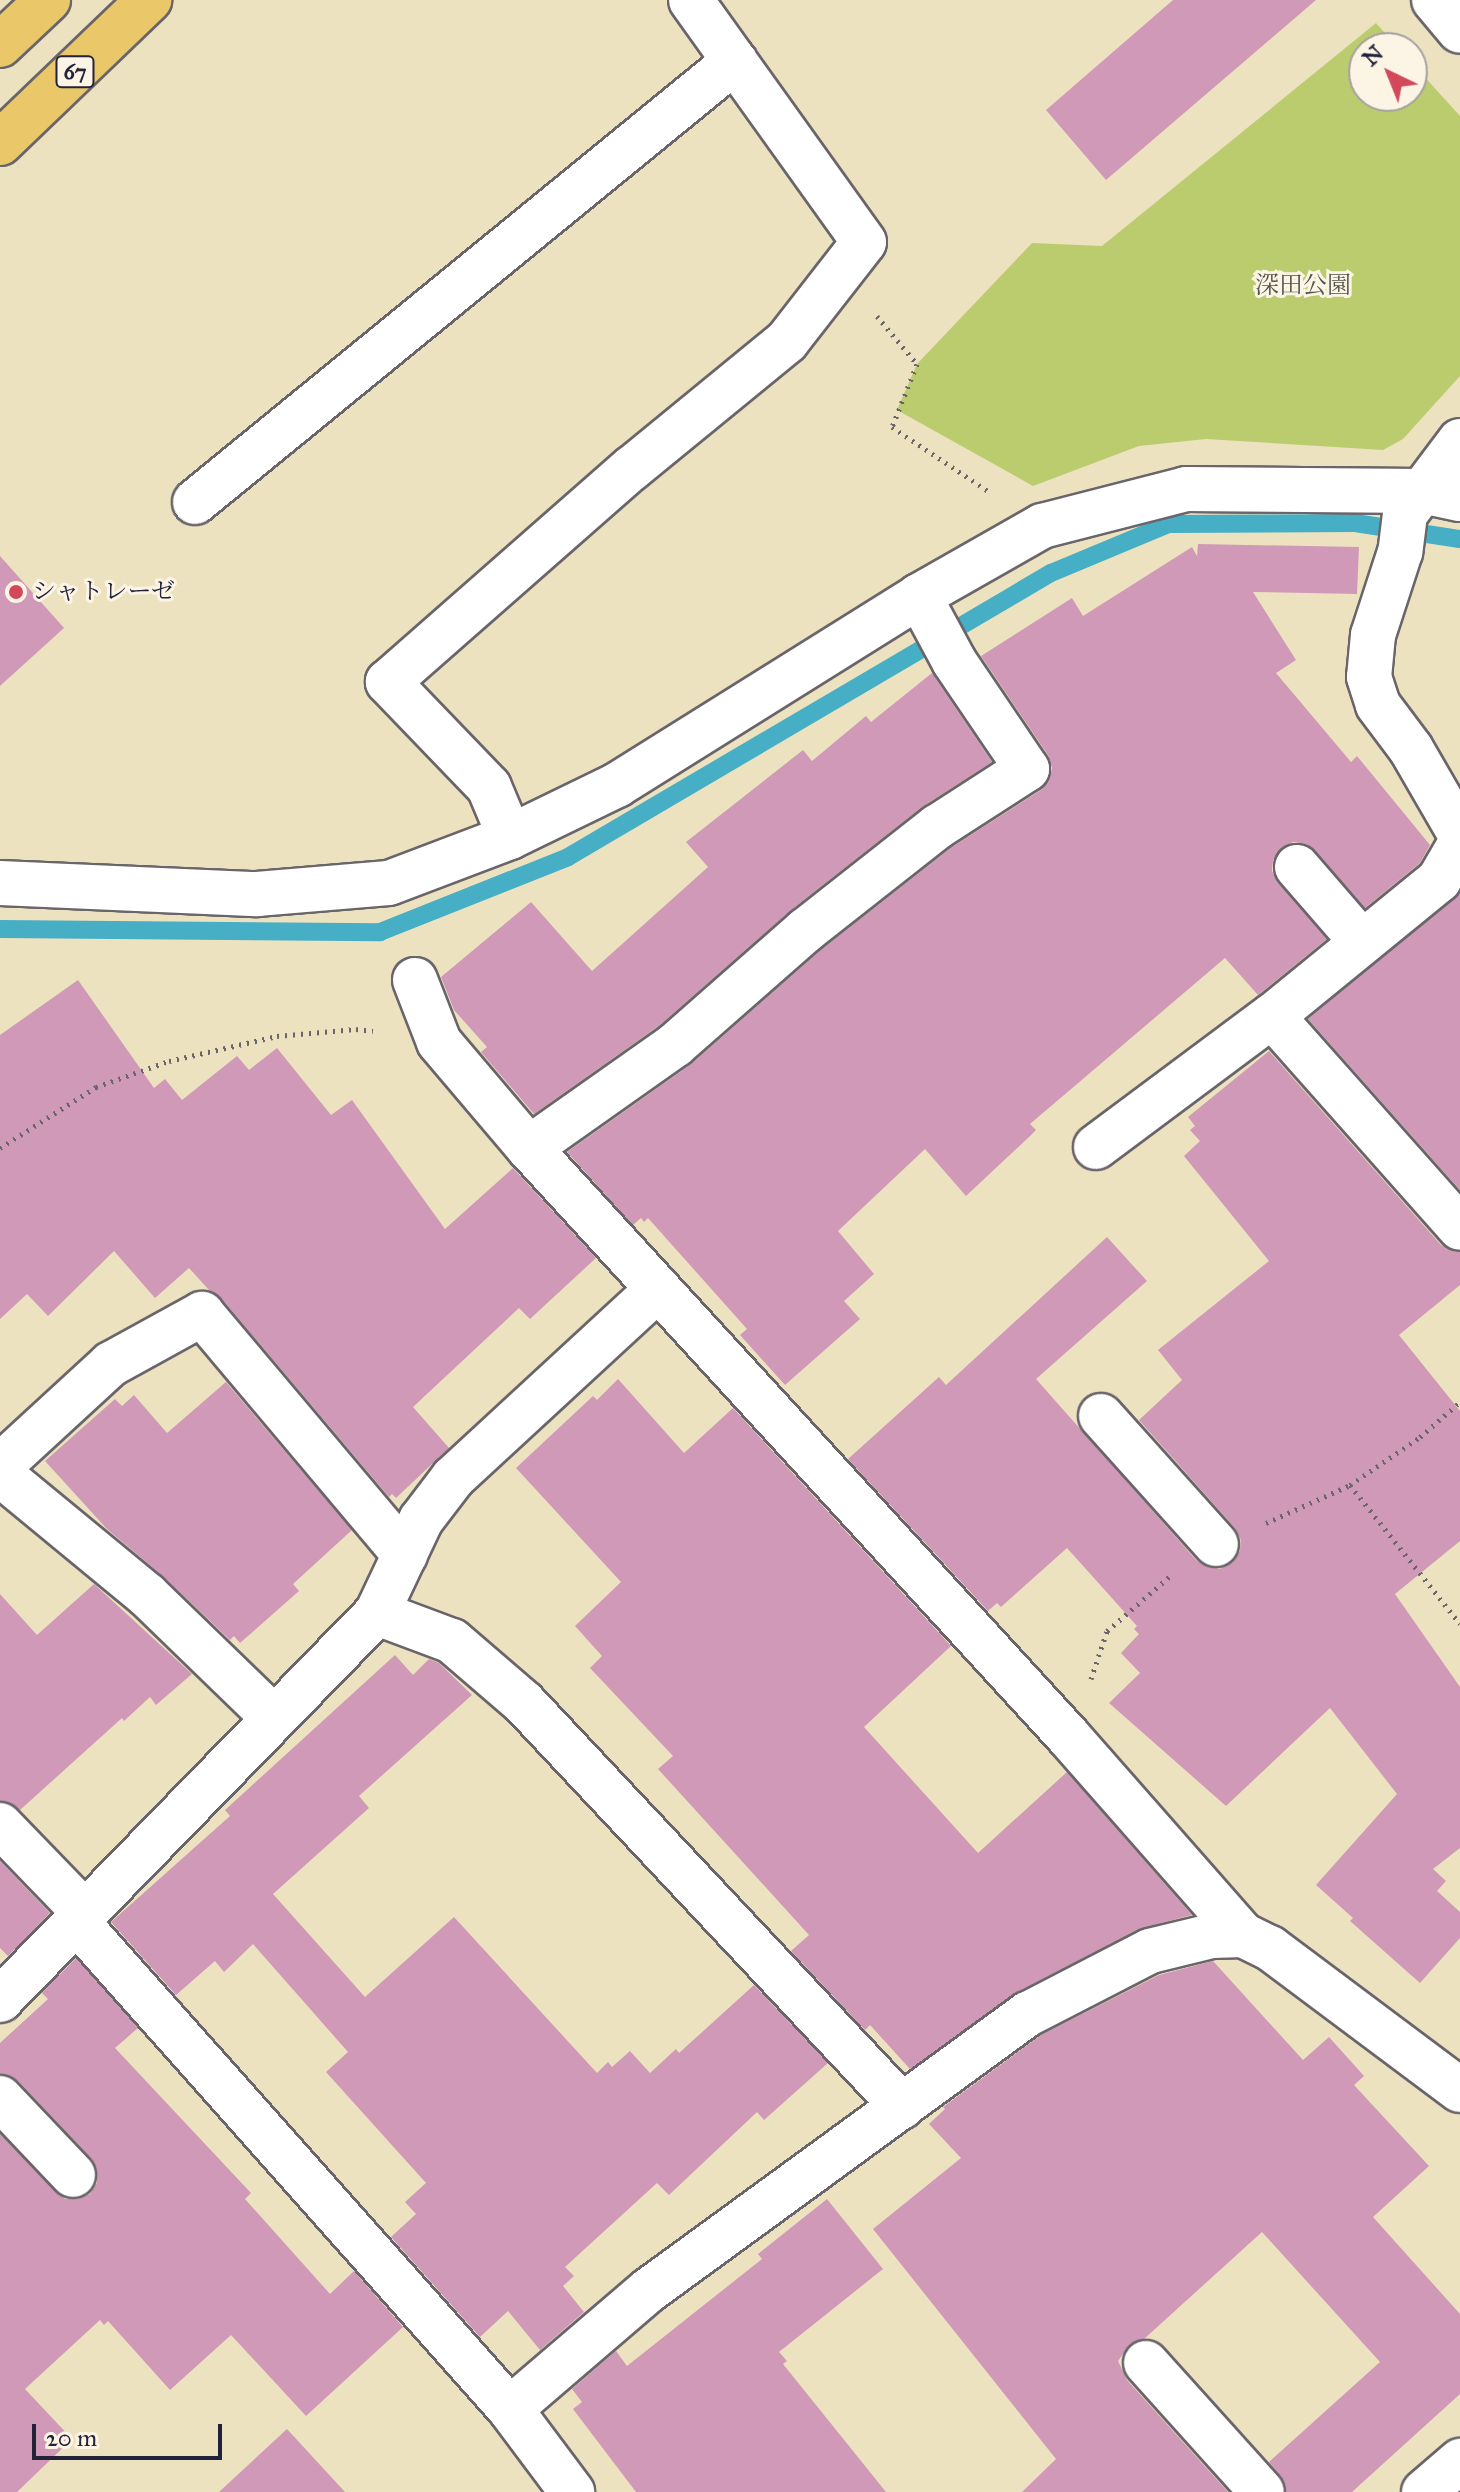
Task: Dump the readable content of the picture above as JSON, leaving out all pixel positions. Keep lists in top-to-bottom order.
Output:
{
  "streets": {
    "main road": ["67"]
  },
  "parks": ["深田公園"],
  "places": ["シャトレーゼ"],
  "scale_bar": "20 m",
  "north": "top left"
}
